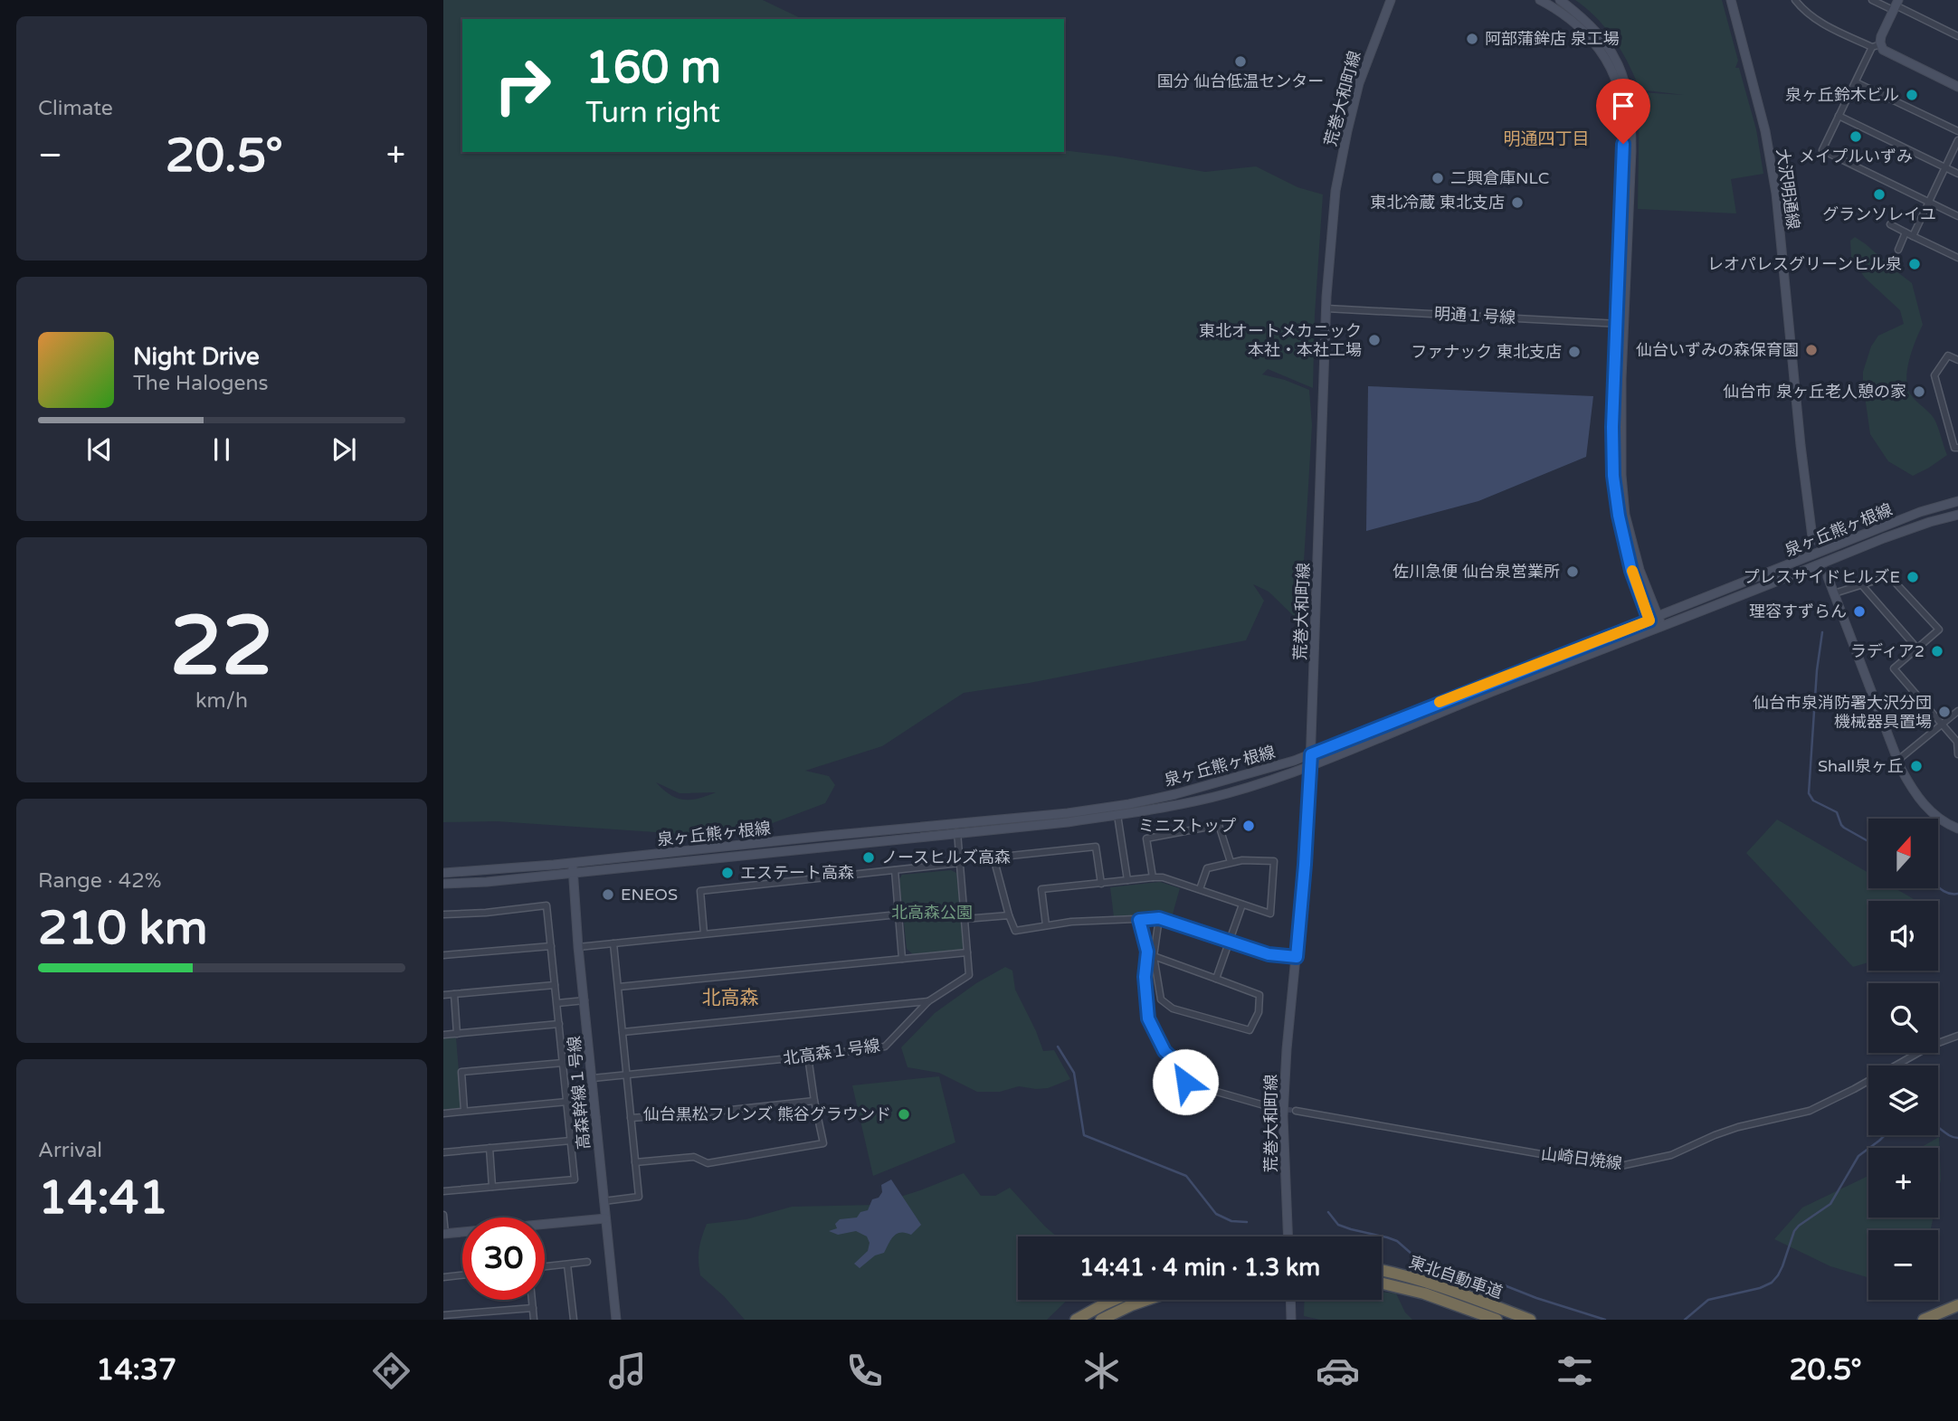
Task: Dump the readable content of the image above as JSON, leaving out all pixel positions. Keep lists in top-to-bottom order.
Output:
{
  "streets": {
    "highway": ["東北自動車道"],
    "street": [
      "荒巻大和町線",
      "大沢明通線",
      "明通１号線",
      "泉ヶ丘熊ヶ根線",
      "北高森１号線",
      "高森幹線１号線",
      "山崎日焼線"
    ]
  },
  "crossings": [
    ["荒巻大和町線", "明通１号線"],
    ["荒巻大和町線", "泉ヶ丘熊ヶ根線"],
    ["泉ヶ丘熊ヶ根線", "北高森１号線"],
    ["泉ヶ丘熊ヶ根線", "高森幹線１号線"],
    ["北高森１号線", "高森幹線１号線"]
  ],
  "districts": ["明通四丁目", "北高森"],
  "parks": ["北高森公園"],
  "places": [
    "阿部蒲鉾店 泉工場",
    "国分 仙台低温センター",
    "泉ヶ丘鈴木ビル",
    "メイプルいずみ",
    "二興倉庫NLC",
    "グランソレイユ",
    "東北冷蔵 東北支店",
    "レオパレスグリーンヒル泉",
    "東北オートメカニック 本社・本社工場",
    "仙台いずみの森保育園",
    "ファナック 東北支店",
    "仙台市 泉ヶ丘老人憩の家",
    "佐川急便 仙台泉営業所",
    "プレスサイドヒルズE",
    "理容すずらん",
    "ラディア2",
    "仙台市泉消防署大沢分団 機械器具置場",
    "Shall泉ヶ丘",
    "ミニストップ",
    "ノースヒルズ高森",
    "エステート高森",
    "ENEOS",
    "仙台黒松フレンズ 熊谷グラウンド"
  ],
  "north": "top",
  "page": {
    "tile": [
      "Climate",
      ["22", "km/h"],
      ["Range · 42%", "210 km"],
      ["Arrival", "14:41"]
    ],
    "turn": ["160 m", "Turn right"],
    "heat": ["−", "20.5°", "+"],
    "song": ["Night Drive", "The Halogens"],
    "map_buttons": ["+", "−"],
    "limit": "30",
    "trip": "14:41 · 4 min · 1.3 km",
    "tabs": ["14:37", "20.5°"]
  }
}
